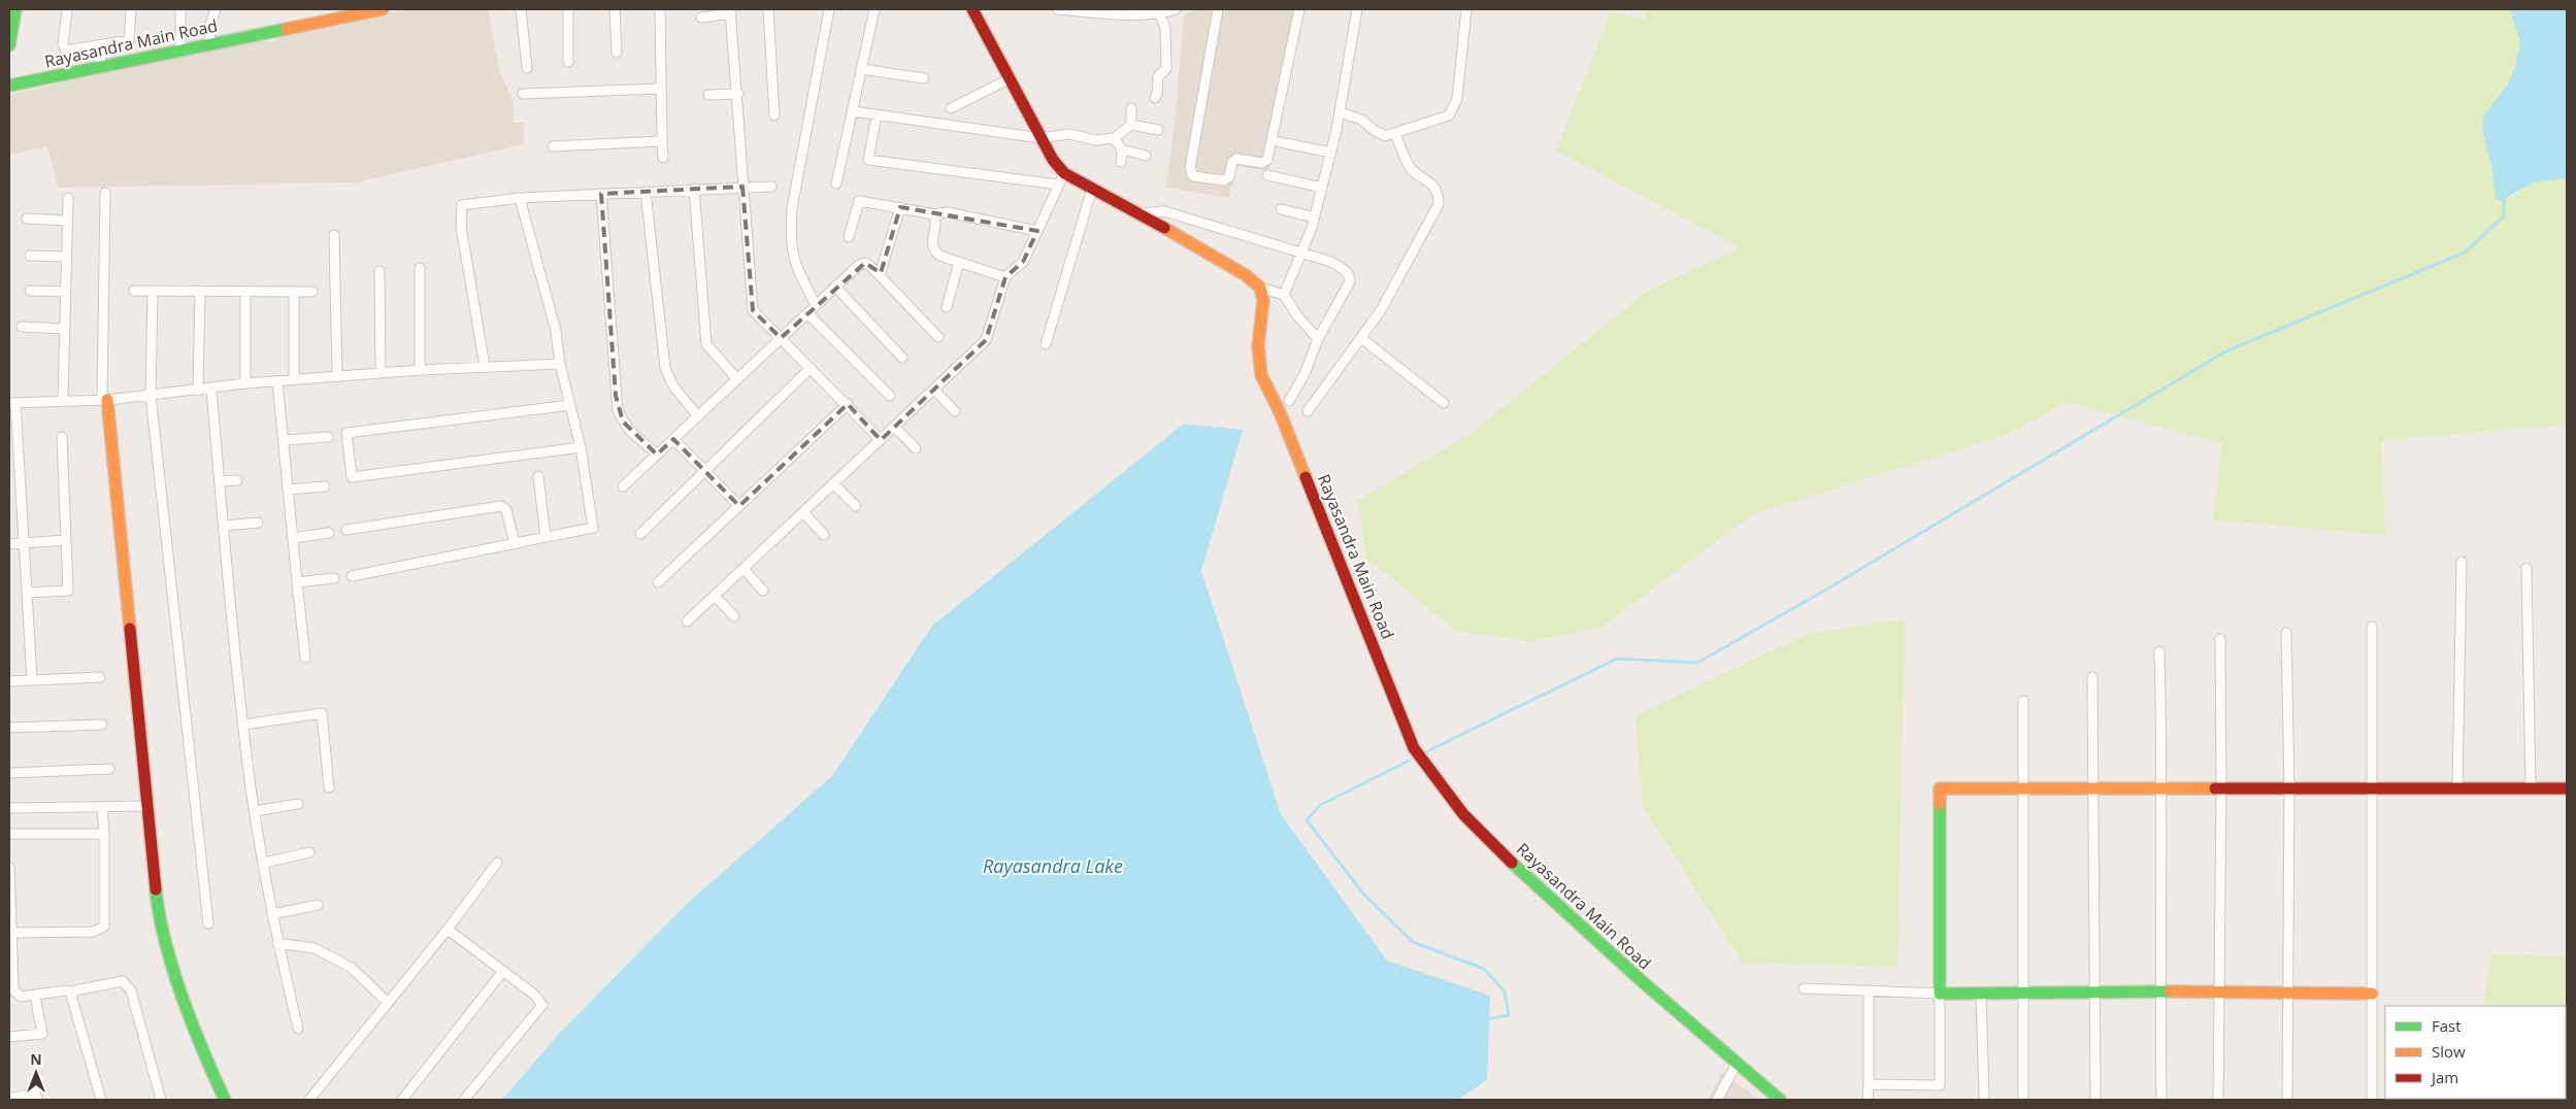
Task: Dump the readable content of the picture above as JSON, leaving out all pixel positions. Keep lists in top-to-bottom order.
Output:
{
  "streets": {
    "street": ["Rayasandra Main Road"]
  },
  "water": ["Rayasandra Lake"],
  "legend": ["Fast", "Slow", "Jam"],
  "north": "top"
}
